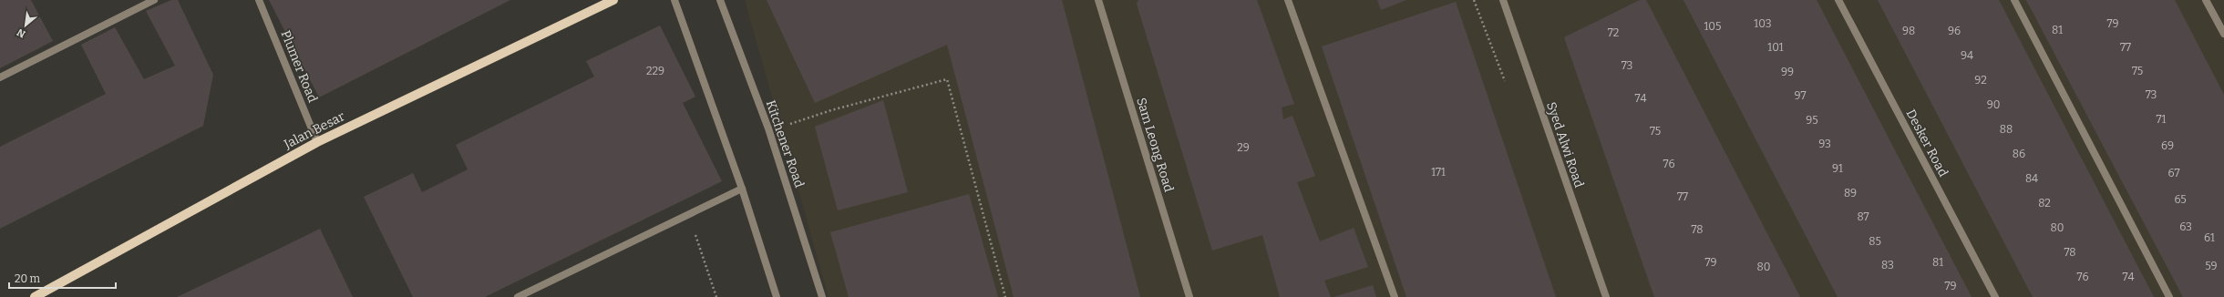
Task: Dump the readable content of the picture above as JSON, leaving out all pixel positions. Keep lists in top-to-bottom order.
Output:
{
  "streets": {
    "main road": ["Jalan Besar"],
    "street": [
      "Plumer Road",
      "Desker Road",
      "Kitchener Road",
      "Sam Leong Road",
      "Syed Alwi Road"
    ]
  },
  "crossings": [
    ["Plumer Road", "Jalan Besar"]
  ],
  "house_numbers": [
    "103",
    "79",
    "105",
    "81",
    "98",
    "96",
    "72",
    "101",
    "77",
    "94",
    "73",
    "229",
    "75",
    "99",
    "92",
    "73",
    "97",
    "74",
    "90",
    "71",
    "95",
    "88",
    "75",
    "93",
    "69",
    "29",
    "86",
    "76",
    "91",
    "171",
    "67",
    "84",
    "89",
    "77",
    "65",
    "82",
    "87",
    "63",
    "80",
    "78",
    "61",
    "85",
    "78",
    "79",
    "81",
    "83",
    "59",
    "80",
    "76",
    "74",
    "79"
  ],
  "scale_bar": "20 m",
  "north": "bottom left"
}
